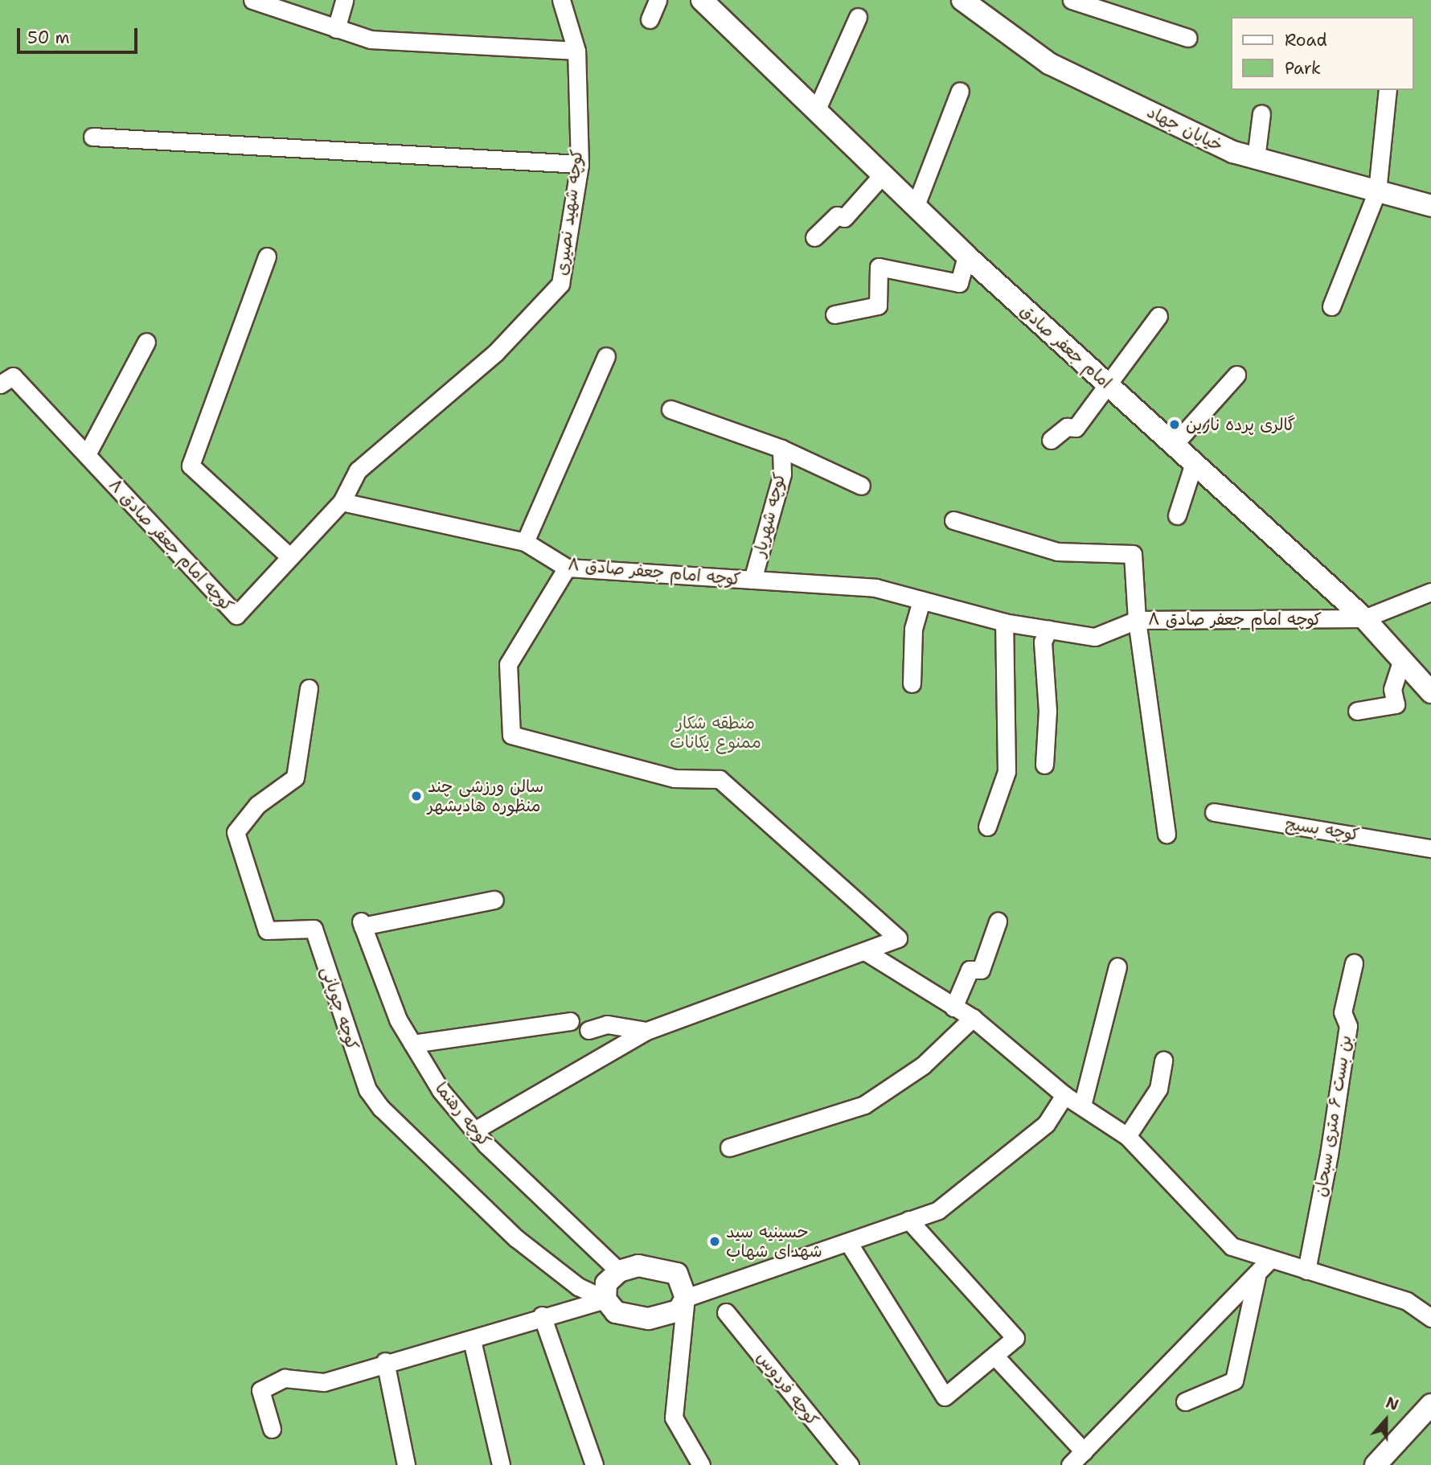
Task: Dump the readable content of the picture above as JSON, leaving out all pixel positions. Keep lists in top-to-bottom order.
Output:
{
  "streets": {
    "main road": ["خیابان جهاد", "امام جعفر صادق"],
    "street": [
      "کوچه شهید نصیری",
      "کوچه شهریار",
      "کوچه امام جعفر صادق ۸",
      "کوچه بسیج",
      "کوچه چوپانی",
      "کوچه رهنما",
      "بن بست ۶ متری سبحان",
      "کوچه فردوس"
    ]
  },
  "crossings": [
    ["کوچه شهید نصیری", "کوچه امام جعفر صادق ۸"],
    ["امام جعفر صادق", "کوچه امام جعفر صادق ۸"],
    ["کوچه شهریار", "کوچه امام جعفر صادق ۸"],
    ["کوچه چوپانی", "کوچه رهنما"]
  ],
  "parks": ["منطقه شکار ممنوع یکانات"],
  "places": ["گالری پرده نارین", "سالن ورزشی چند منظوره هادیشهر", "حسینیه سید شهدای شهاب"],
  "legend": ["Road", "Park"],
  "scale_bar": "50 m",
  "north": "top"
}
